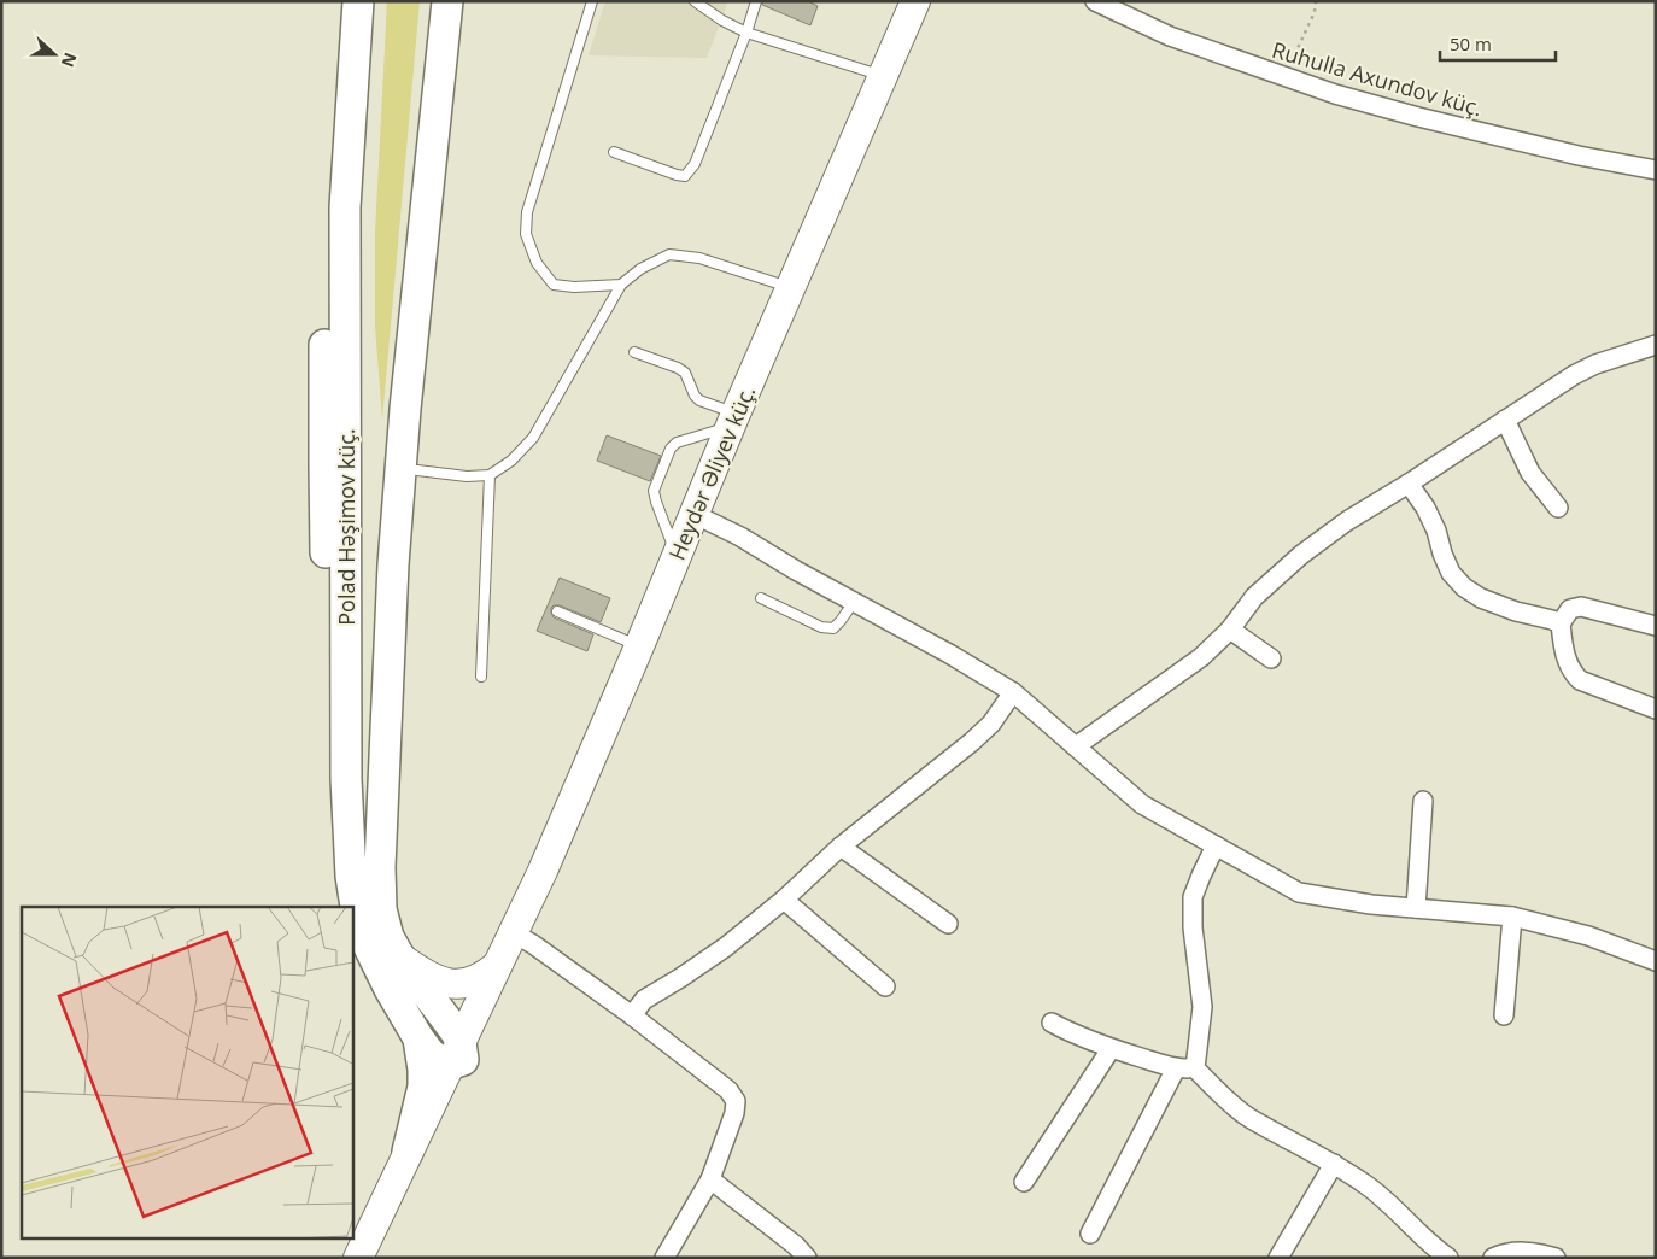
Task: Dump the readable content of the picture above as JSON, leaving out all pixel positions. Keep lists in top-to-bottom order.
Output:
{
  "streets": {
    "highway": ["Polad Həşimov küç."],
    "main road": ["Heydər Əliyev küç."],
    "street": ["Ruhulla Axundov küç."]
  },
  "scale_bar": "50 m",
  "north": "right"
}
